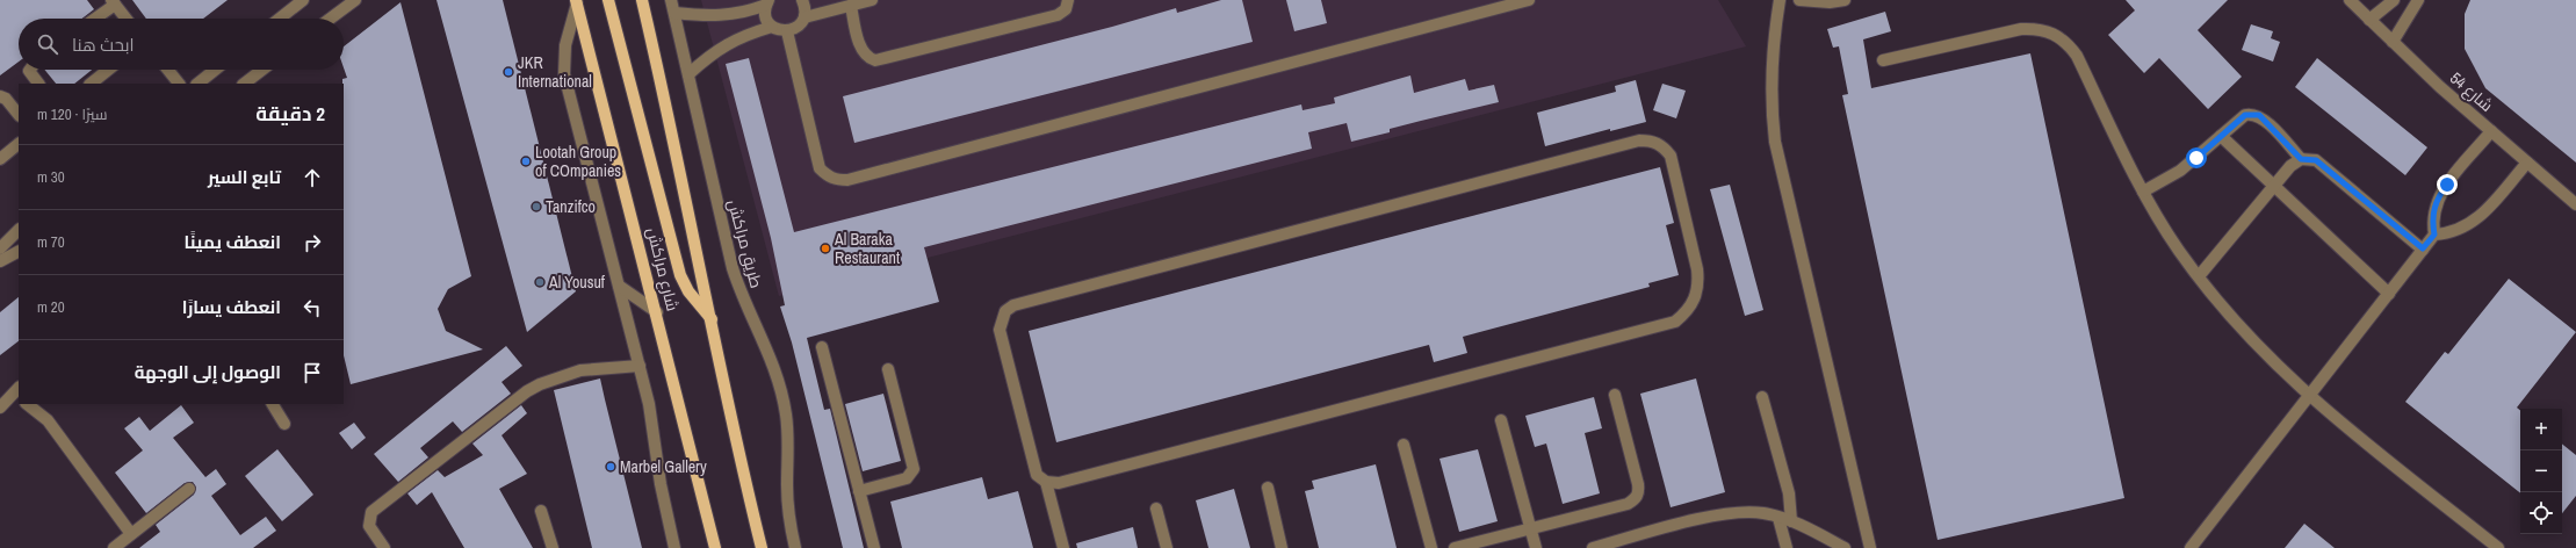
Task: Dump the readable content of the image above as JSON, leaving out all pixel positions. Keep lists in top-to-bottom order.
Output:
{
  "streets": {
    "main road": ["شارع مراكش"],
    "street": ["شارع 54", "طريق مراكش"]
  },
  "places": [
    "JKR International",
    "Lootah Group of COmpanies",
    "Tanzifco",
    "Al Baraka Restaurant",
    "Al Yousuf",
    "Marbel Gallery"
  ],
  "page": {
    "search": "ابحث هنا",
    "heading": ["2 دقيقة", "سيرًا · 120 m"],
    "list": [
      ["تابع السير", "30 m"],
      ["انعطف يمينًا", "70 m"],
      ["انعطف يسارًا", "20 m"],
      "الوصول إلى الوجهة"
    ],
    "map_buttons": ["+", "−"]
  }
}
